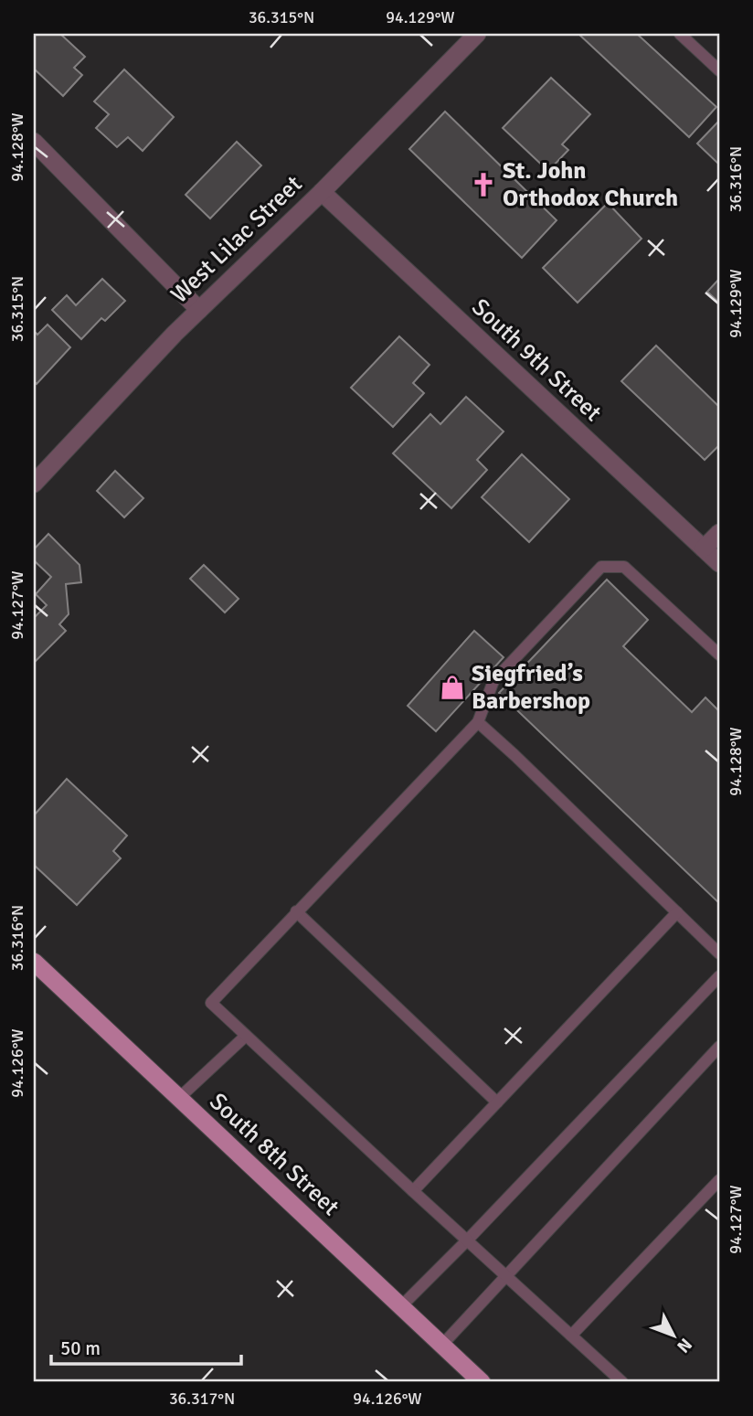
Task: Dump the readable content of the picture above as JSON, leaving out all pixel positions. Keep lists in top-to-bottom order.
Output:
{
  "streets": {
    "main road": ["South 8th Street"],
    "street": ["West Lilac Street", "South 9th Street"]
  },
  "crossings": [
    ["West Lilac Street", "South 9th Street"]
  ],
  "places": {
    "church": ["St. John Orthodox Church"],
    "shop": ["Siegfried’s Barbershop"]
  },
  "scale_bar": "50 m",
  "north": "bottom right",
  "coordinates": [
    "36.315°N",
    "94.129°W",
    "94.128°W",
    "36.316°N",
    "94.127°W",
    "94.126°W",
    "36.317°N"
  ]
}
